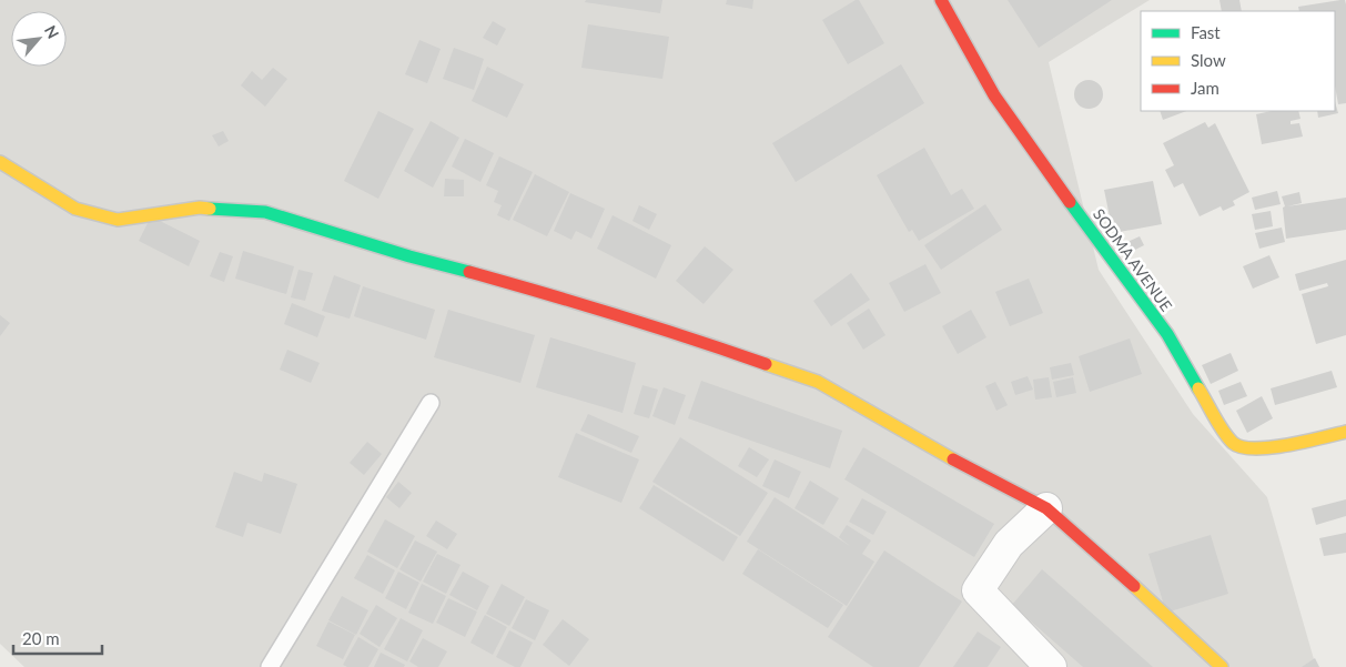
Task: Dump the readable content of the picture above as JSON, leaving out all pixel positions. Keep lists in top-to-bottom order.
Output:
{
  "streets": {
    "street": ["SODMA AVENUE"]
  },
  "legend": ["Fast", "Slow", "Jam"],
  "scale_bar": "20 m",
  "north": "top right"
}
